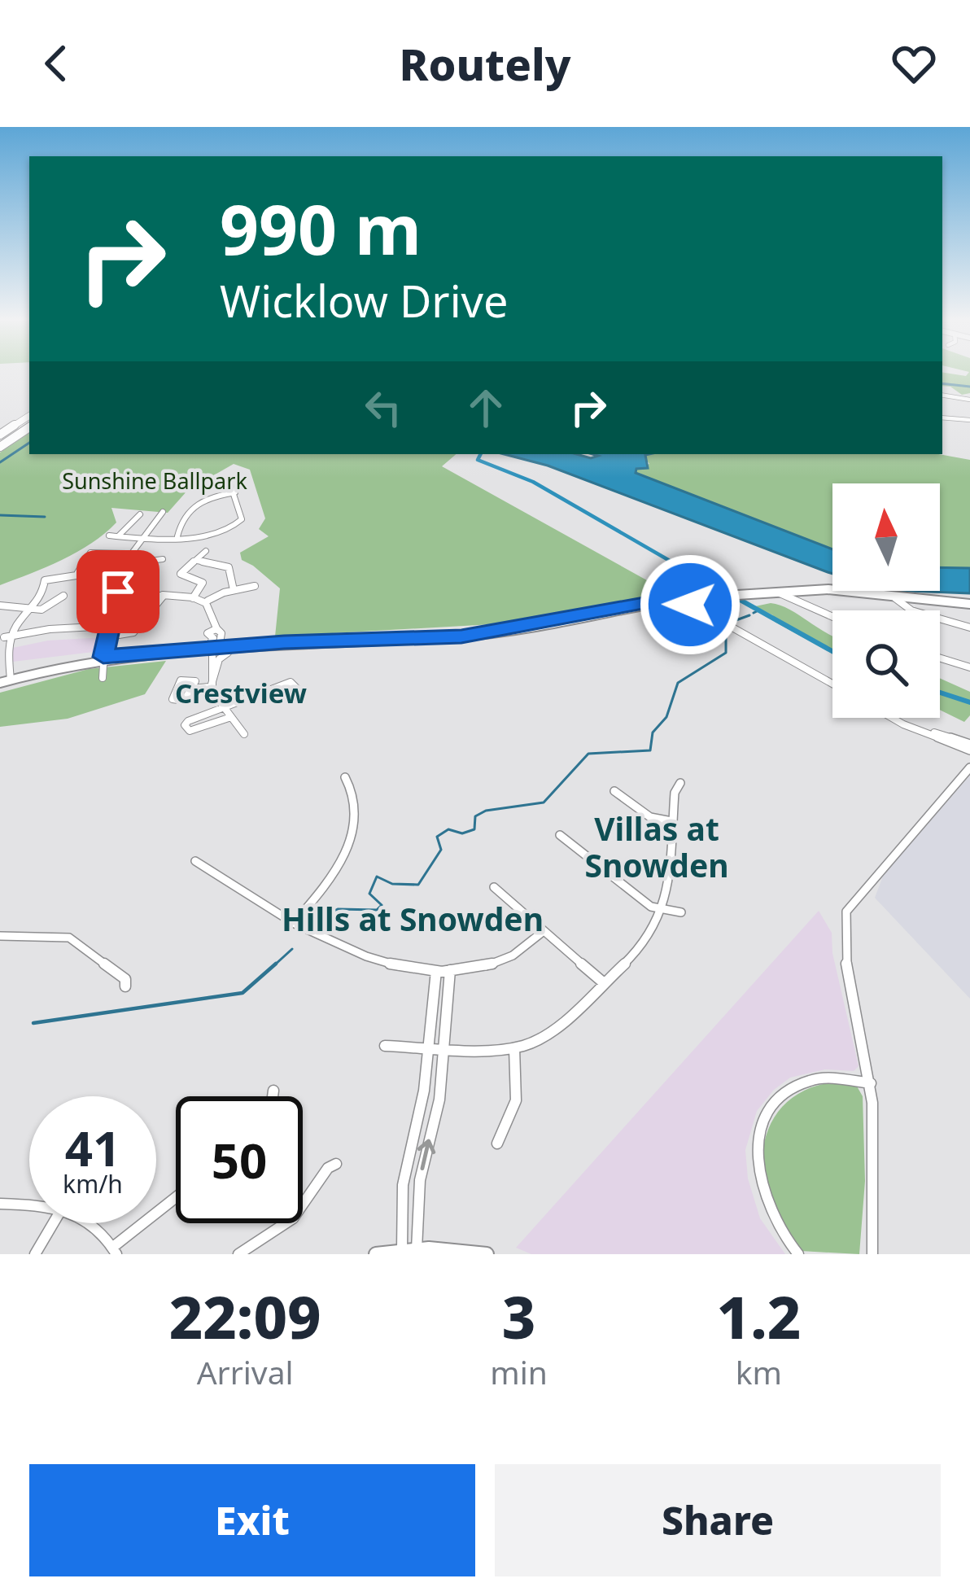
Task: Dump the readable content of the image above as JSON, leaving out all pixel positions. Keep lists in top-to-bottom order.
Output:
{
  "districts": ["Crestview", "Villas at Snowden", "Hills at Snowden"],
  "parks": ["Sunshine Ballpark"],
  "north": "top",
  "page": {
    "header": "Routely",
    "turn": ["990 m", "Wicklow Drive"],
    "speed": "41 km/h",
    "limit": "50",
    "eta": [
      "22:09",
      "Arrival",
      "3",
      "min",
      "1.2",
      "km"
    ],
    "buttons": ["Exit", "Share"]
  }
}
